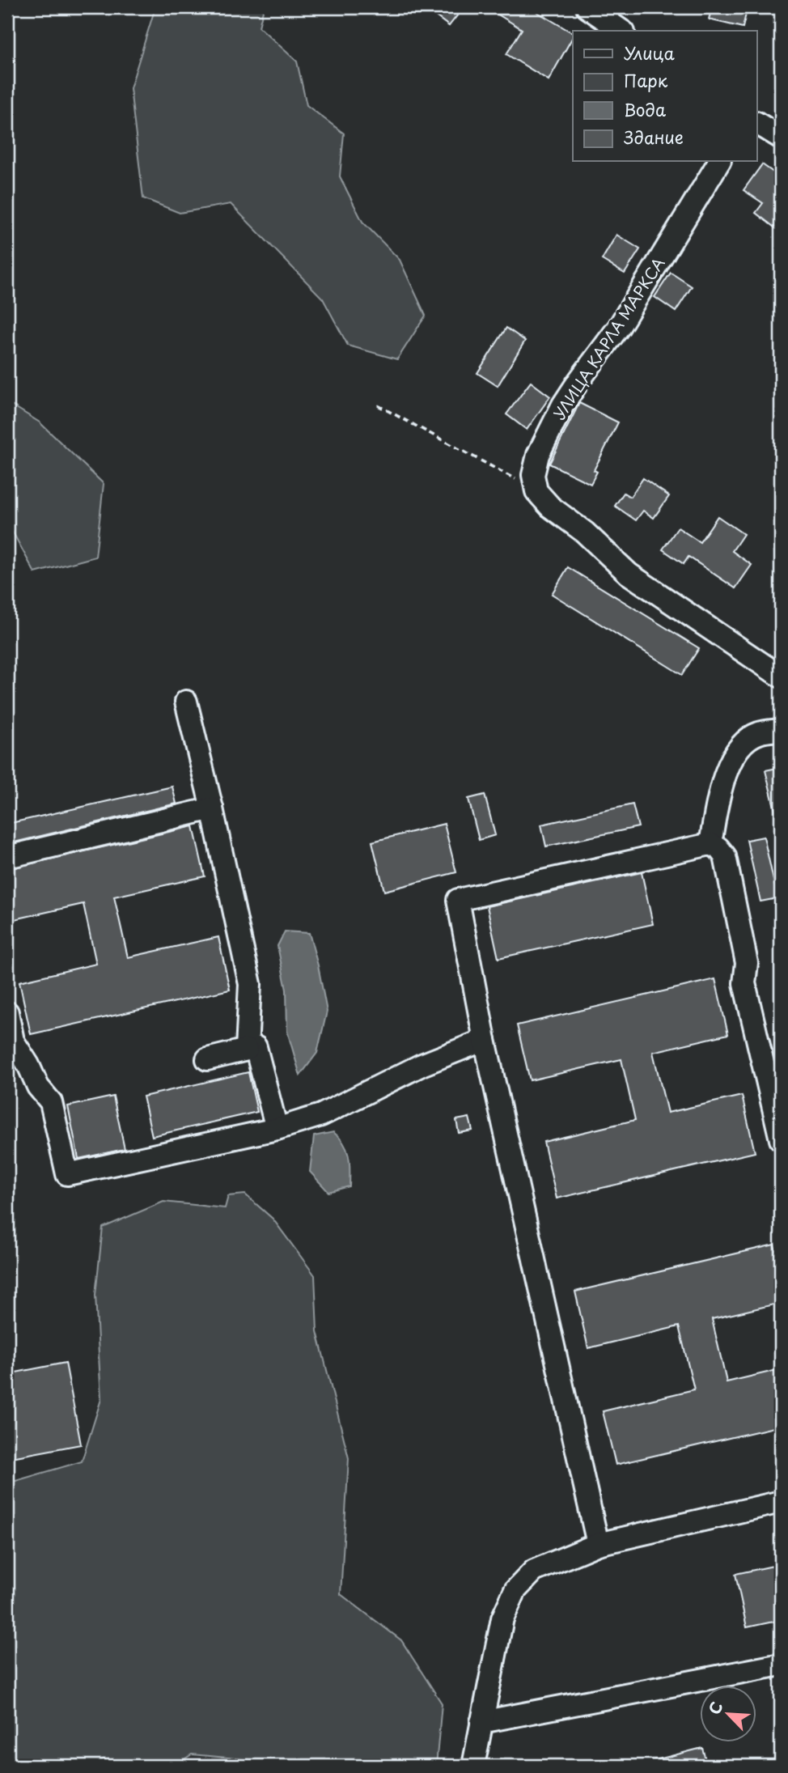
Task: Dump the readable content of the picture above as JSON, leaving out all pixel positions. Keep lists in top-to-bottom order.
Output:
{
  "streets": {
    "street": ["УЛИЦА КАРЛА МАРКСА"]
  },
  "legend": [
    "Улица",
    "Парк",
    "Вода",
    "Здание"
  ],
  "north": "top left"
}
